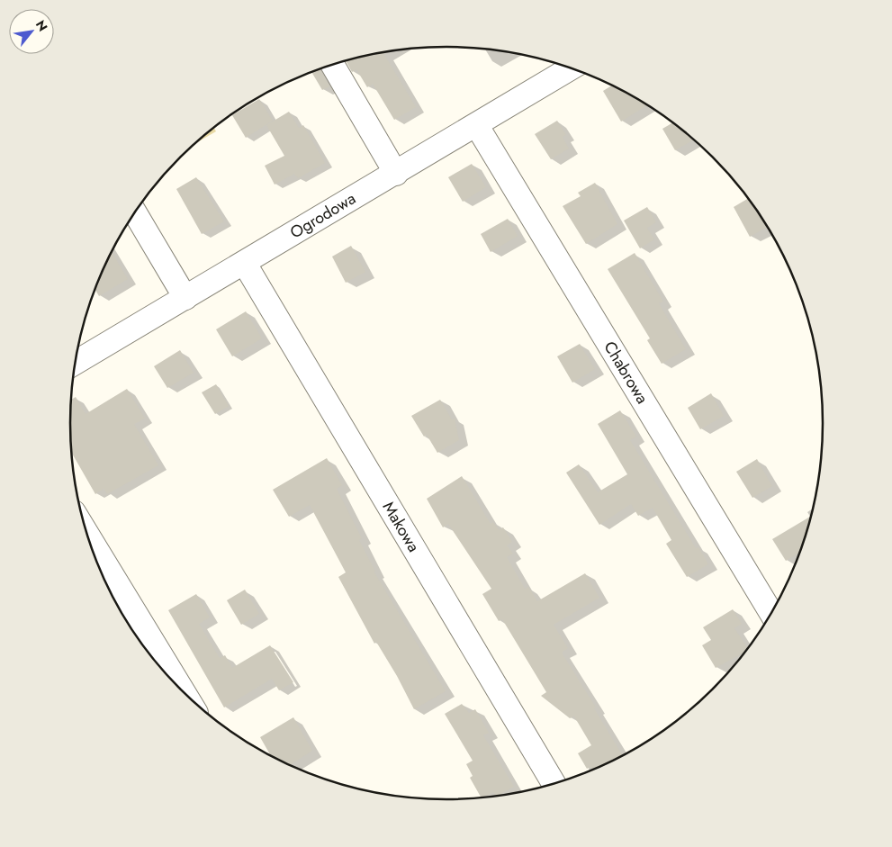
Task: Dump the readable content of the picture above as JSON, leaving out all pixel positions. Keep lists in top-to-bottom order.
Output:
{
  "streets": {
    "street": ["Ogrodowa", "Chabrowa", "Makowa"]
  },
  "crossings": [
    ["Ogrodowa", "Chabrowa"],
    ["Ogrodowa", "Makowa"]
  ],
  "north": "top right"
}
